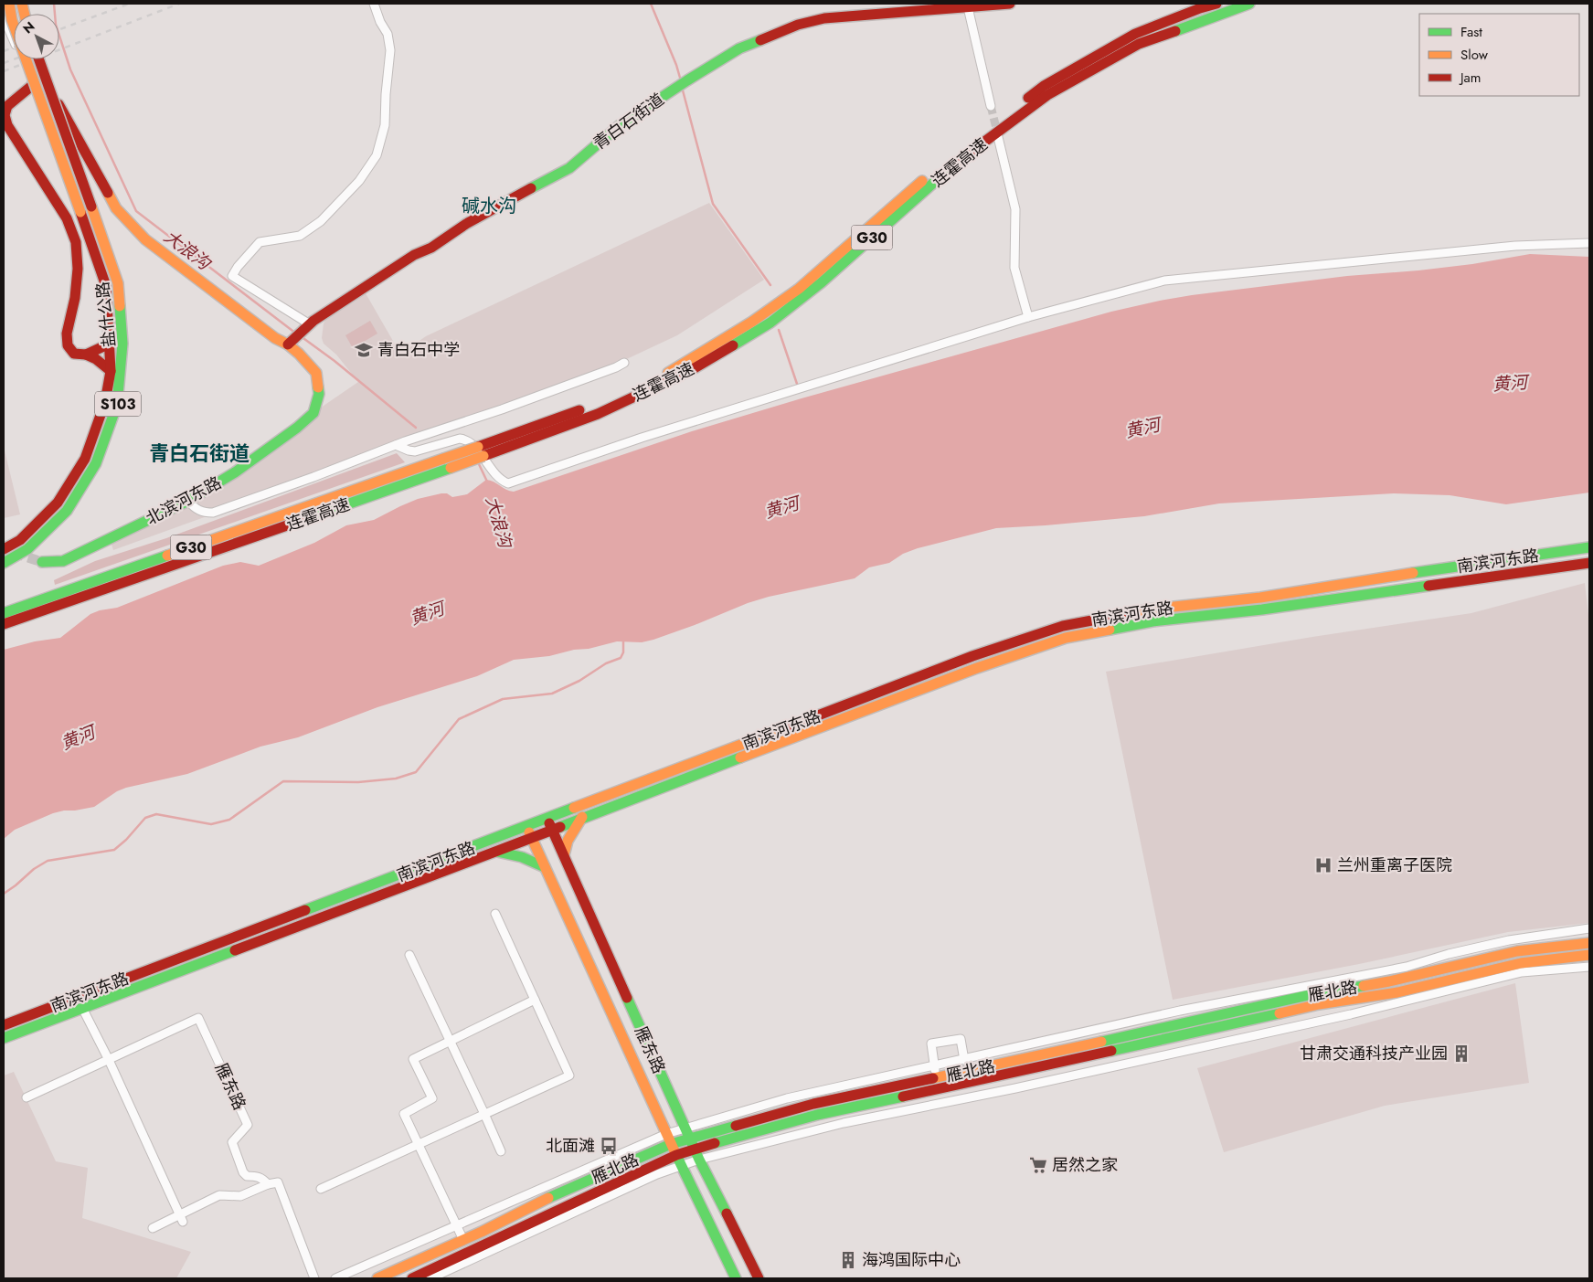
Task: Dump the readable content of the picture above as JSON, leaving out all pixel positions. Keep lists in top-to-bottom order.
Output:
{
  "streets": {
    "main road": [
      "青白石街道",
      "连霍高速",
      "G30",
      "盐什公路",
      "S103",
      "北滨河东路",
      "南滨河东路",
      "雁北路",
      "雁东路"
    ]
  },
  "crossings": [
    ["青白石街道", "北滨河东路"],
    ["南滨河东路", "雁东路"],
    ["雁北路", "雁东路"]
  ],
  "districts": ["碱水沟", "青白石街道"],
  "water": ["大浪沟", "黄河"],
  "places": {
    "school or university": ["青白石中学"],
    "hospital": ["兰州重离子医院"],
    "building": ["甘肃交通科技产业园", "海鸿国际中心"],
    "bus stop": ["北面滩"],
    "supermarket": ["居然之家"]
  },
  "legend": ["Fast", "Slow", "Jam"],
  "north": "top left"
}
